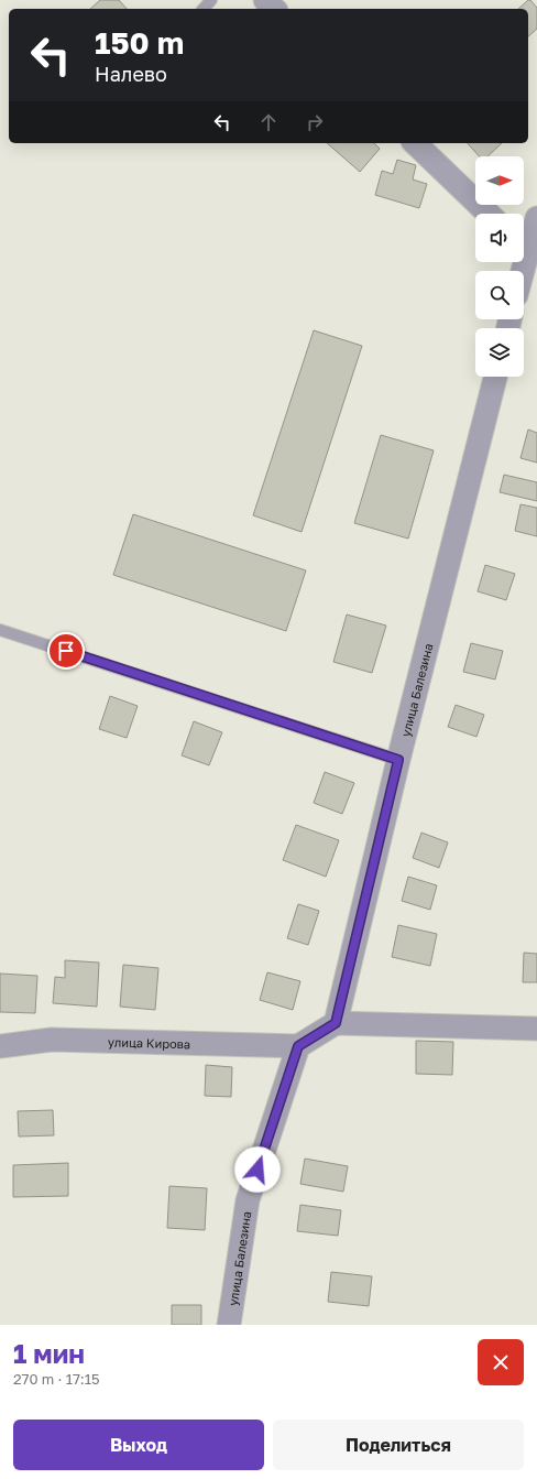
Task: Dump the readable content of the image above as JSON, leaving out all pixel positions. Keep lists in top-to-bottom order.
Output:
{
  "streets": {
    "street": ["улица Балезина", "улица Кирова"]
  },
  "crossings": [
    ["улица Балезина", "улица Кирова"]
  ],
  "north": "right",
  "page": {
    "turn": ["150 m", "Налево"],
    "heading": ["1 мин", "270 m · 17:15"],
    "buttons": ["Выход", "Поделиться"]
  }
}
